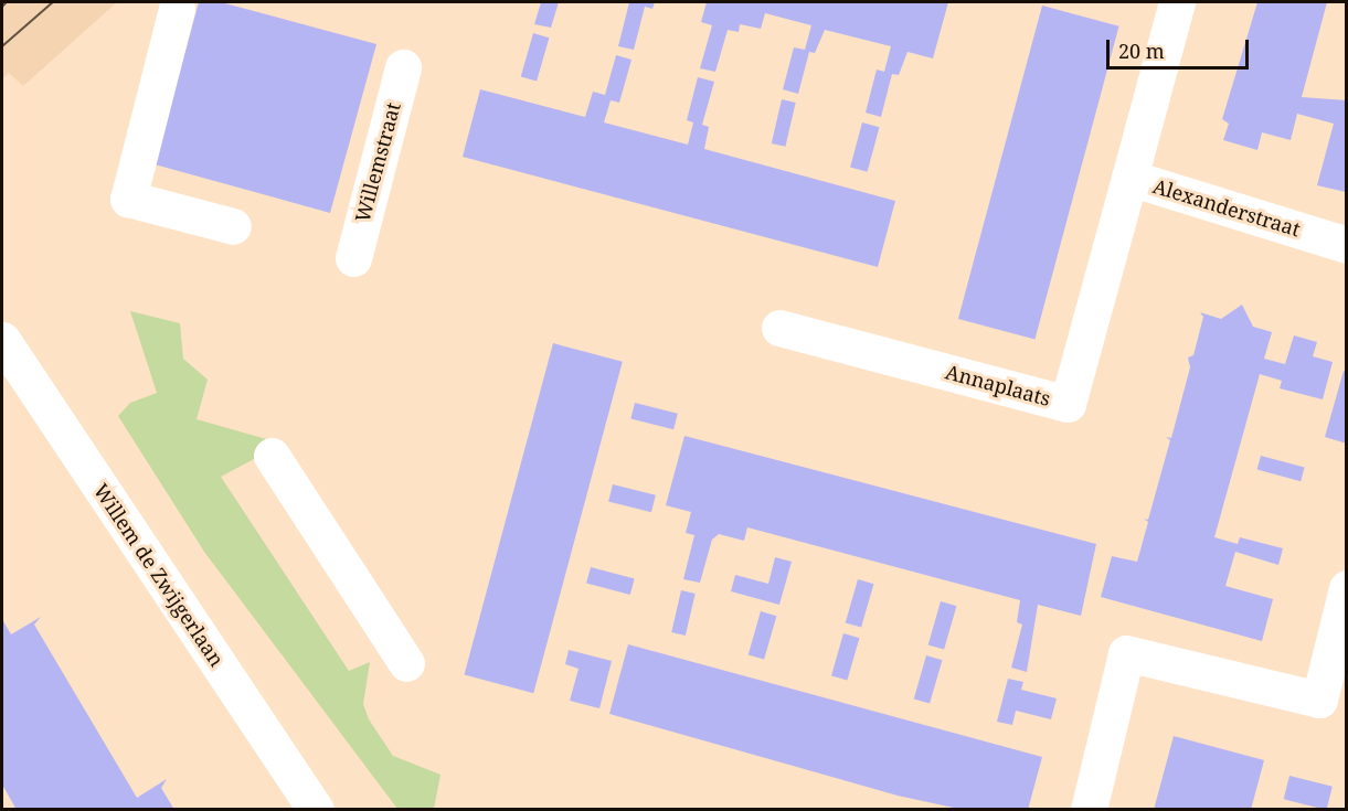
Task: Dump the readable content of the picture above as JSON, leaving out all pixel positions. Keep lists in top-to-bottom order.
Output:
{
  "streets": {
    "street": [
      "Willemstraat",
      "Alexanderstraat",
      "Annaplaats",
      "Willem de Zwijgerlaan"
    ]
  },
  "crossings": [
    ["Alexanderstraat", "Annaplaats"]
  ],
  "scale_bar": "20 m"
}
